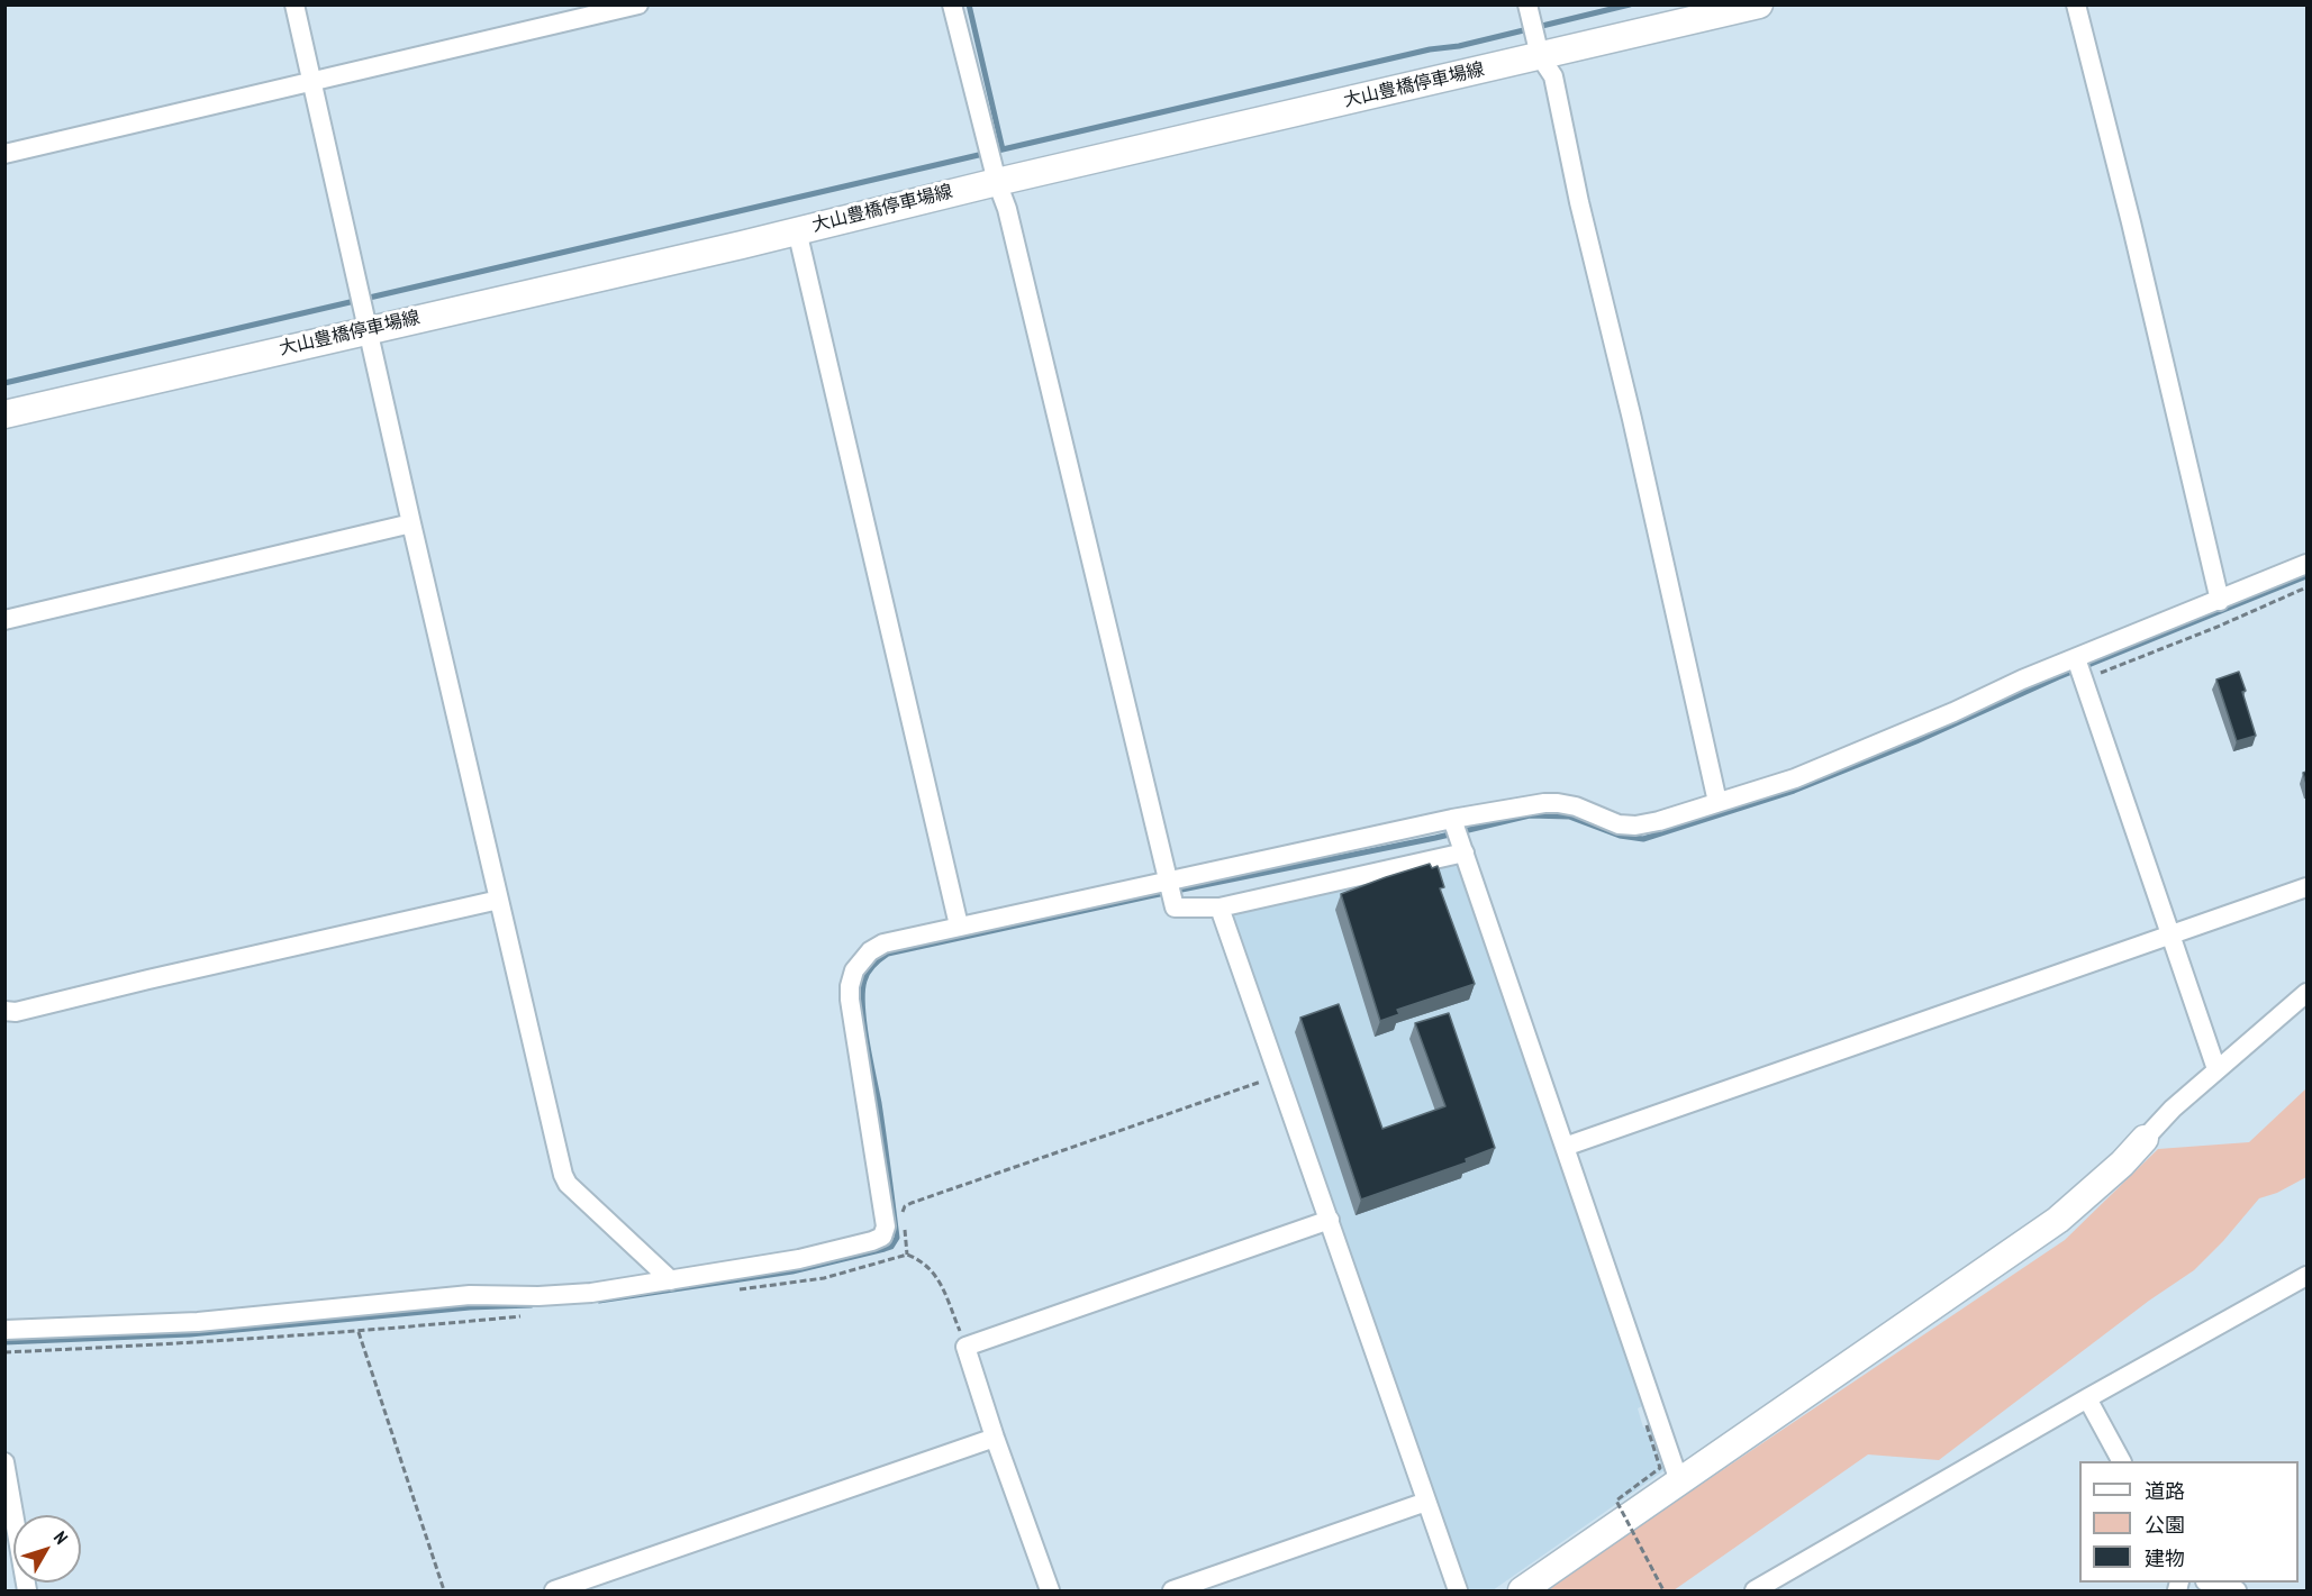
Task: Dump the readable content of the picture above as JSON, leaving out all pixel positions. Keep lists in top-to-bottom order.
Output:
{
  "streets": {
    "main road": ["大山豊橋停車場線"]
  },
  "legend": ["道路", "公園", "建物"],
  "north": "top right"
}
